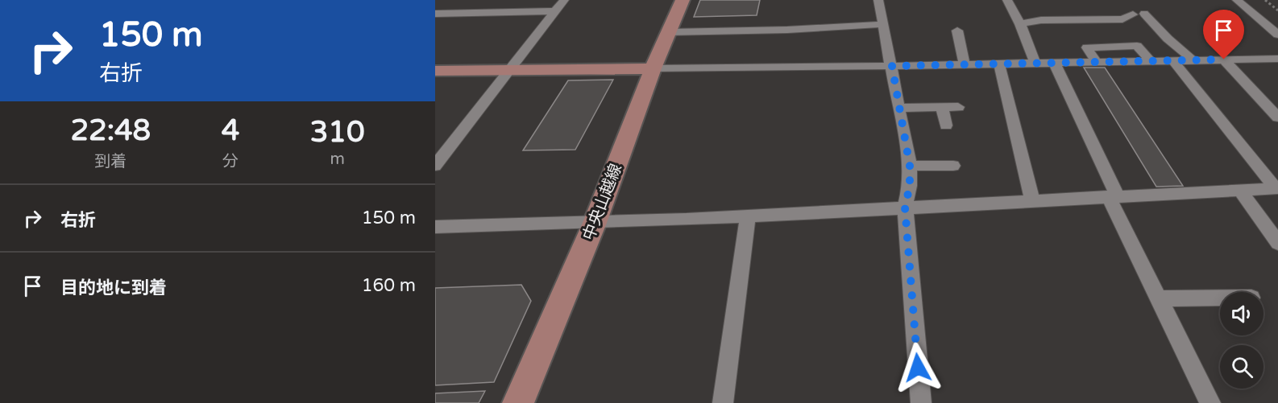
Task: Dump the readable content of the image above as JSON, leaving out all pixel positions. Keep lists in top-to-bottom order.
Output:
{
  "streets": {
    "street": ["中央山越線"]
  },
  "page": {
    "turn": ["150 m", "右折"],
    "eta": [
      "22:48",
      "到着",
      "4",
      "分",
      "310",
      "m"
    ],
    "list": [
      {
        "name": "右折",
        "value": "150 m"
      },
      {
        "name": "目的地に到着",
        "value": "160 m"
      }
    ]
  }
}
